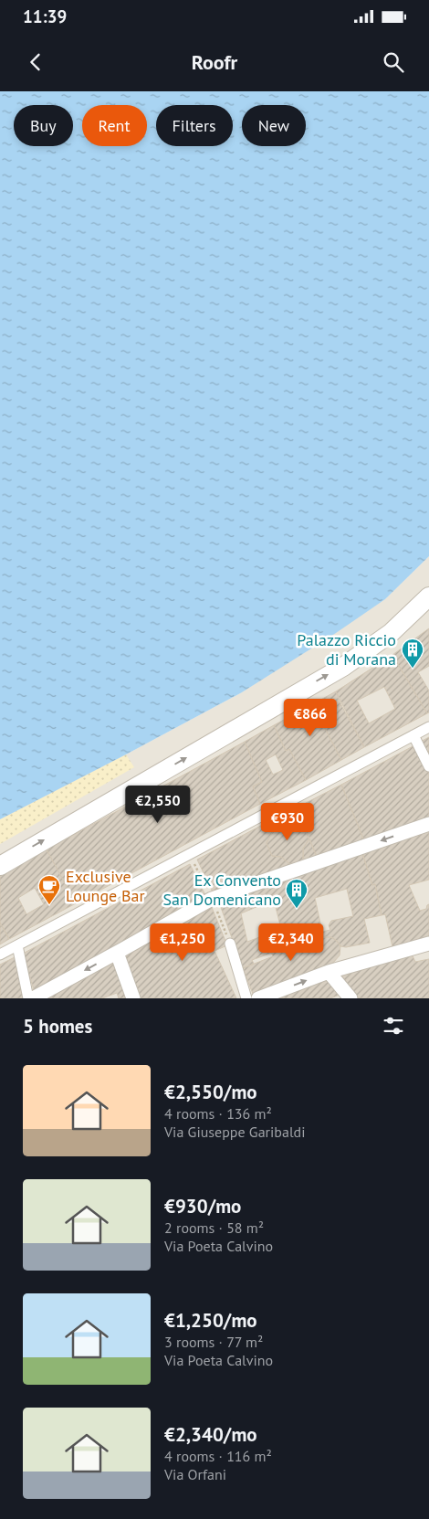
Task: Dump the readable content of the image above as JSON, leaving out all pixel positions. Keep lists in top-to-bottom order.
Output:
{
  "places": {
    "building": ["Palazzo Riccio di Morana", "Ex Convento San Domenicano"],
    "cafe": ["Exclusive Lounge Bar"]
  },
  "page": {
    "status": "11:39",
    "header": "Roofr",
    "chip": [
      "Buy",
      "Rent",
      "Filters",
      "New"
    ],
    "price": [
      "€866",
      "€2,550",
      "€930",
      "€1,250",
      "€2,340"
    ],
    "heading": "5 homes",
    "list": [
      {
        "name": "€2,550/mo",
        "note": "4 rooms · 136 m² · Via Giuseppe Garibaldi"
      },
      {
        "name": "€930/mo",
        "note": "2 rooms · 58 m² · Via Poeta Calvino"
      },
      {
        "name": "€1,250/mo",
        "note": "3 rooms · 77 m² · Via Poeta Calvino"
      },
      {
        "name": "€2,340/mo",
        "note": "4 rooms · 116 m² · Via Orfani"
      }
    ]
  }
}
